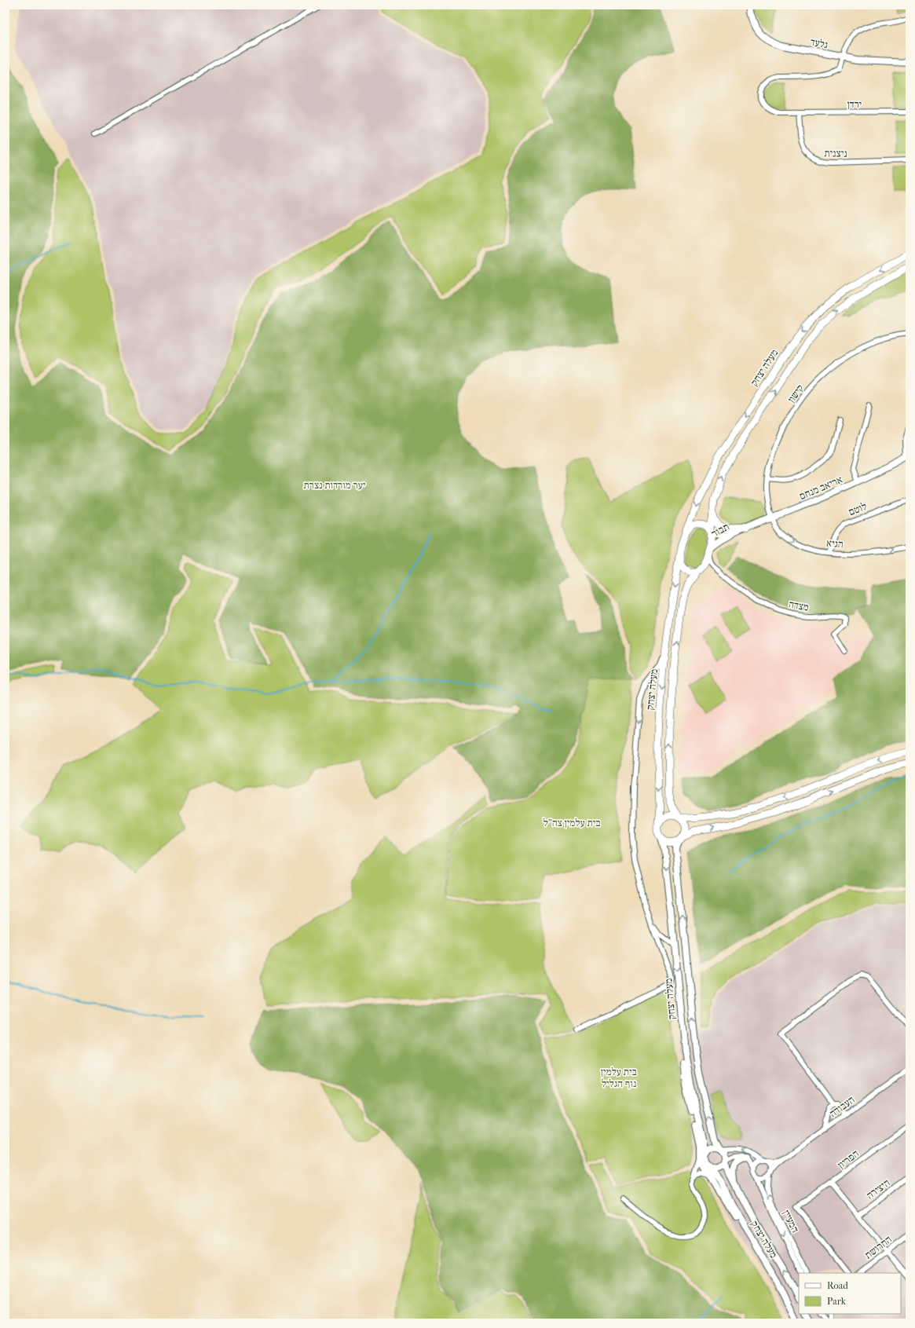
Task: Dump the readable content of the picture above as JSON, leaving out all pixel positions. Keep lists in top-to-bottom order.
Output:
{
  "streets": {
    "main road": ["מעלה יצחק"],
    "street": [
      "גלעד",
      "ירדן",
      "ניצנית",
      "קישון",
      "אריאב מנחם",
      "לוטם",
      "תבור",
      "הגיא",
      "מצדה",
      "העבודה",
      "הפריון",
      "היצירה",
      "המעיין",
      "החרושת"
    ]
  },
  "crossings": [
    ["גלעד", "ירדן"],
    ["ירדן", "ניצנית"],
    ["מעלה יצחק", "תבור"],
    ["מעלה יצחק", "מצדה"],
    ["קישון", "אריאב מנחם"],
    ["קישון", "הגיא"],
    ["אריאב מנחם", "תבור"],
    ["אריאב מנחם", "הגיא"],
    ["לוטם", "הגיא"],
    ["תבור", "מצדה"],
    ["העבודה", "המעיין"]
  ],
  "one_way": ["הגיא"],
  "parks": ["יער מורדות נצרת", "בית עלמין צה\"ל", "בית עלמין נוף הגליל"],
  "legend": ["Road", "Park"]
}
